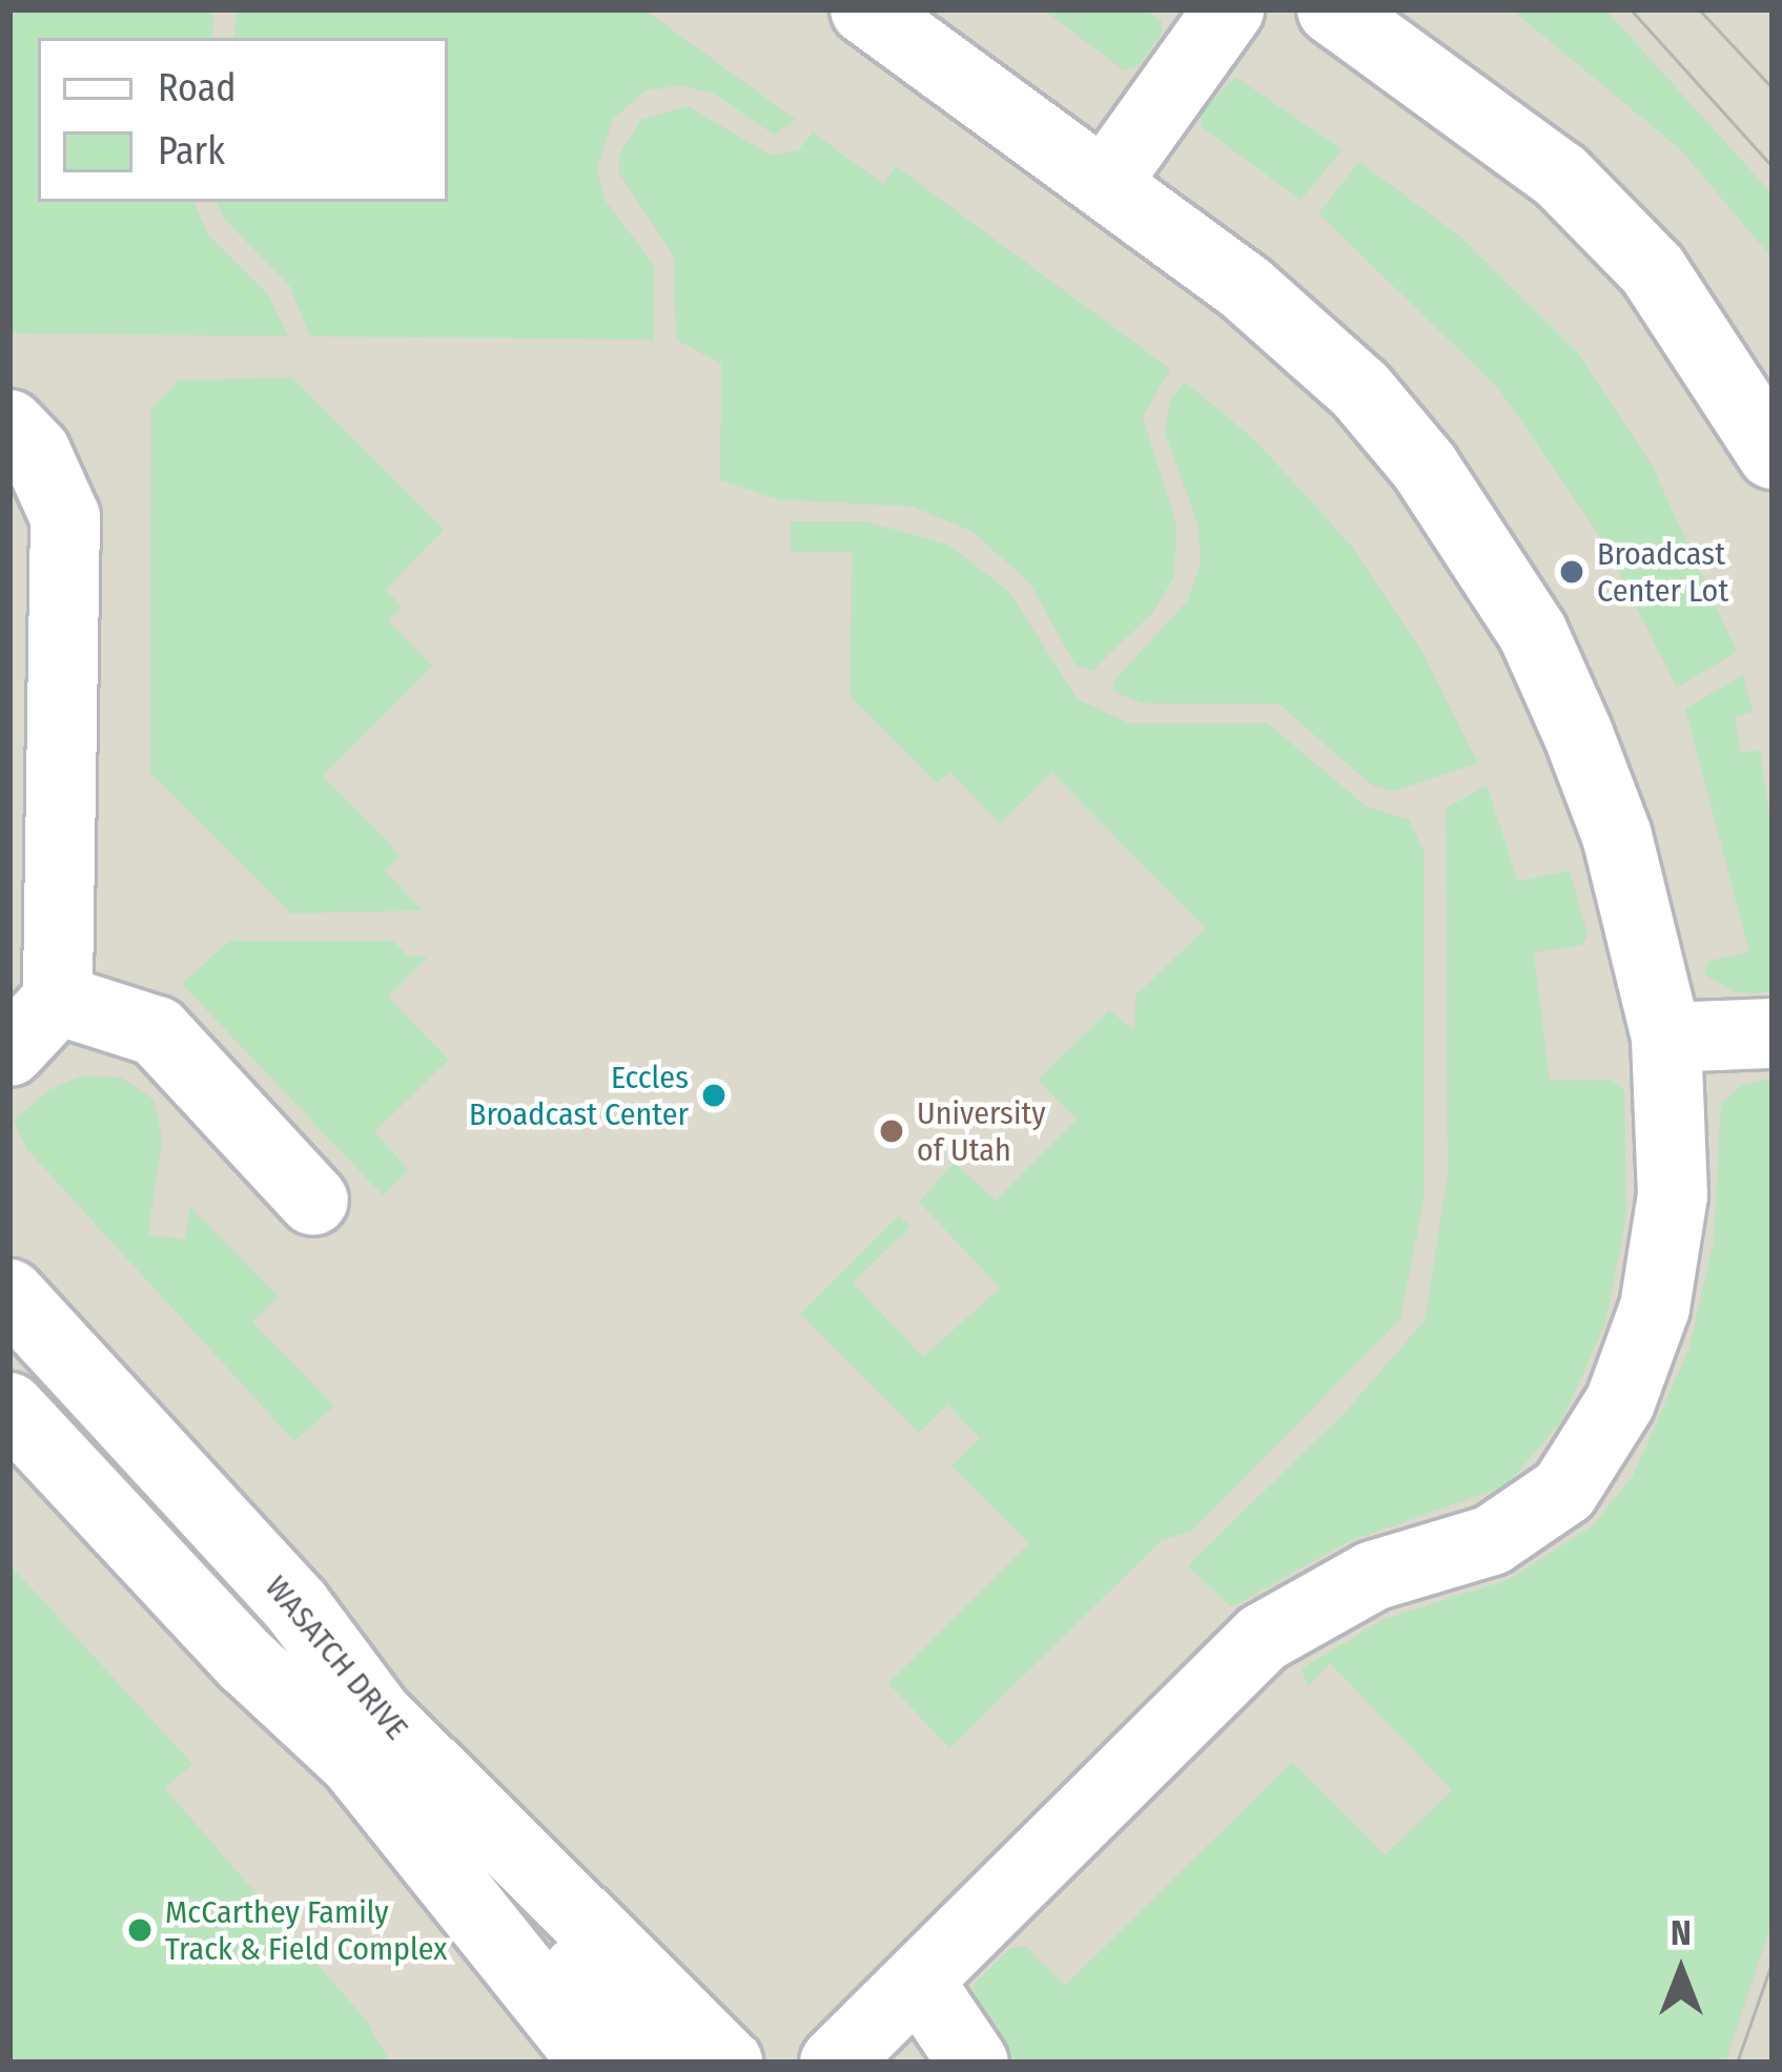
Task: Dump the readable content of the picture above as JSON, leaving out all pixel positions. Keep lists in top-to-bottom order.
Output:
{
  "streets": {
    "street": ["WASATCH DRIVE"]
  },
  "places": [
    "Broadcast Center Lot",
    "Eccles Broadcast Center",
    "University of Utah",
    "McCarthey Family Track & Field Complex"
  ],
  "legend": ["Road", "Park"],
  "north": "top"
}
